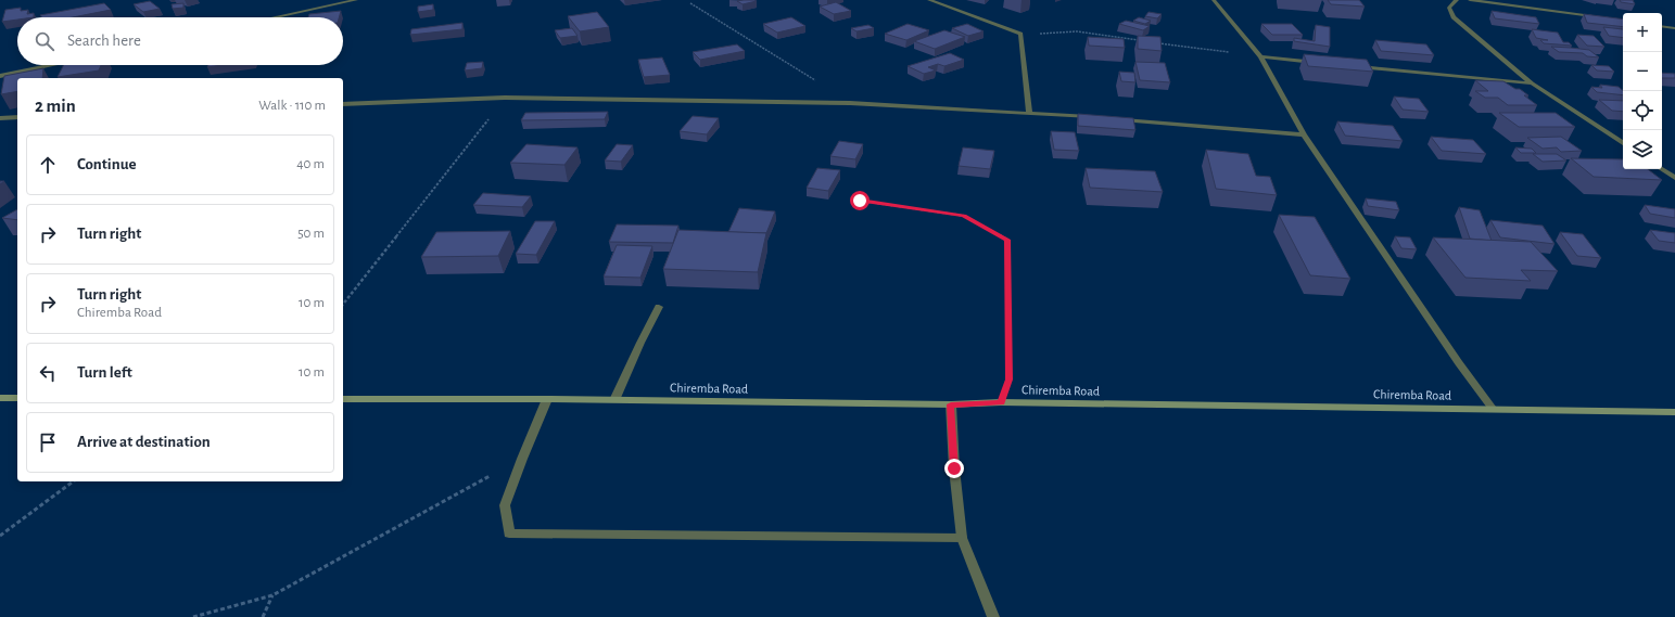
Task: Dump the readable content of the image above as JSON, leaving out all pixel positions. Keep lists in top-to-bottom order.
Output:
{
  "streets": {
    "main road": ["Chiremba Road"]
  },
  "page": {
    "map_buttons": ["+", "−"],
    "search": "Search here",
    "heading": ["2 min", "Walk · 110 m"],
    "list": [
      ["Continue", "40 m"],
      ["Turn right", "50 m"],
      ["Turn right", "Chiremba Road", "10 m"],
      ["Turn left", "10 m"],
      "Arrive at destination"
    ]
  }
}
